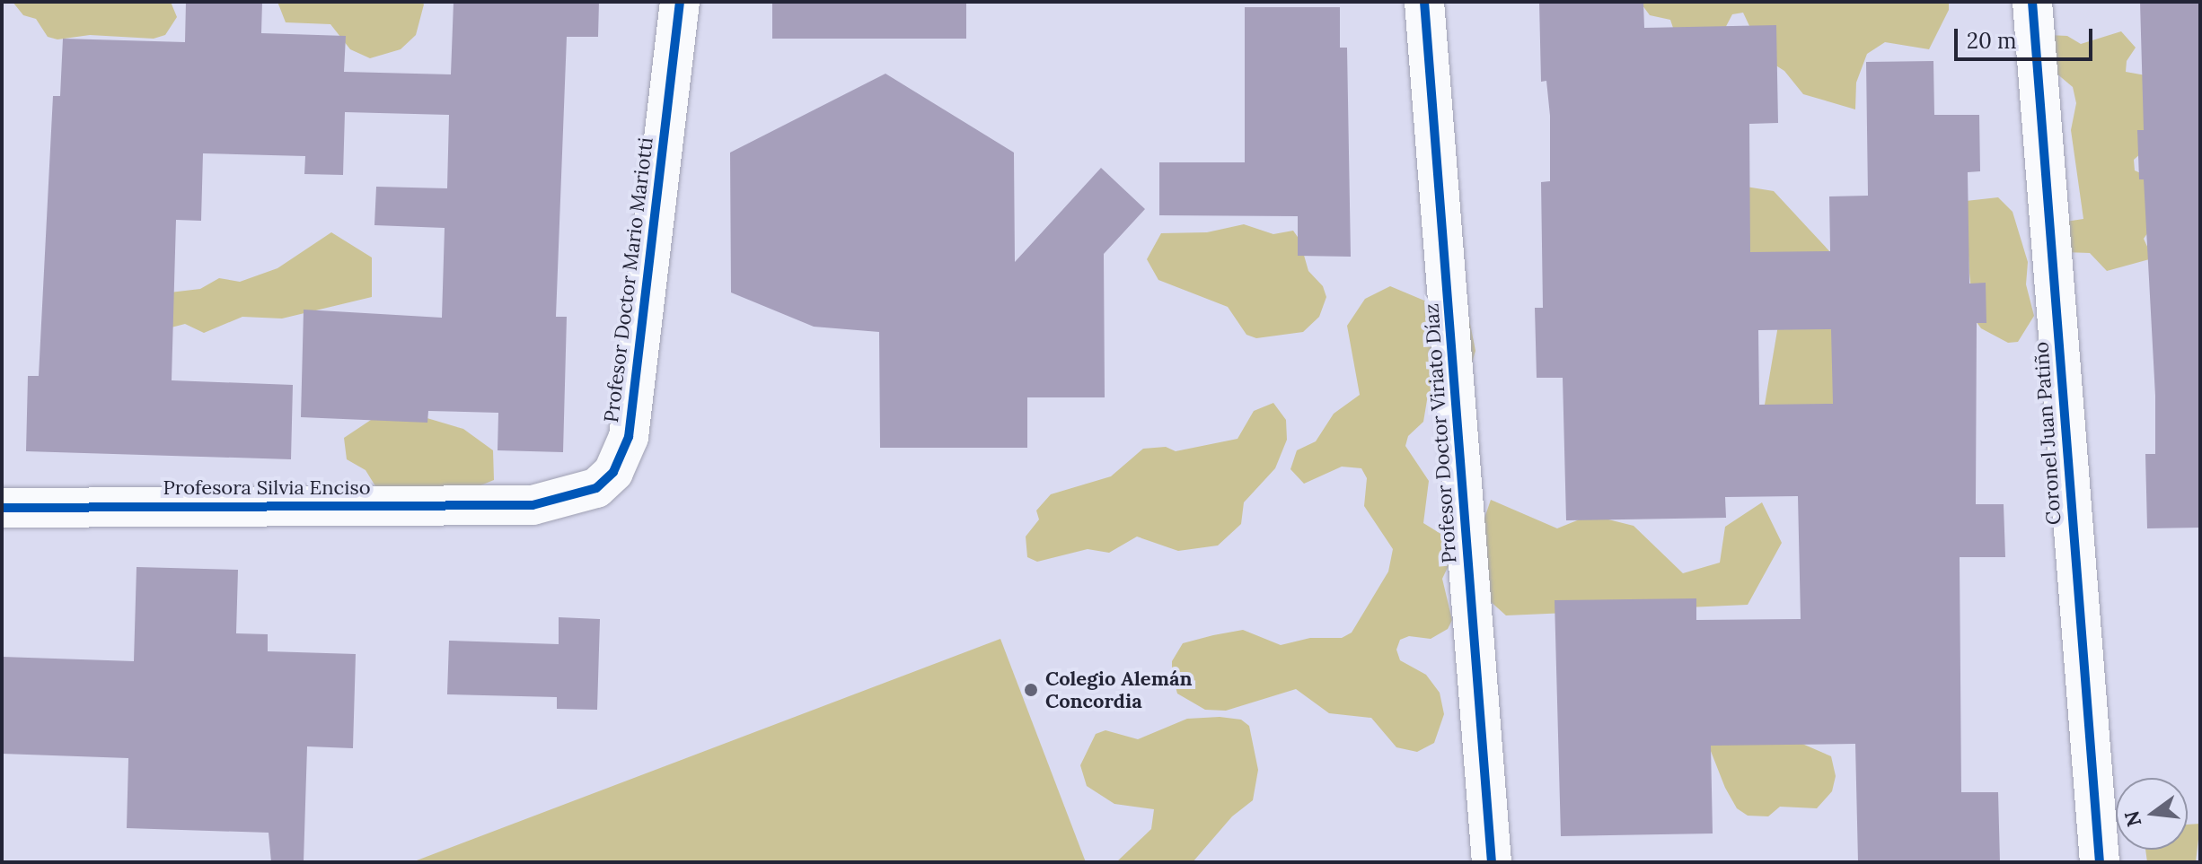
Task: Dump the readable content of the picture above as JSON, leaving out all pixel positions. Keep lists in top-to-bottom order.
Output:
{
  "streets": {
    "street": [
      "Profesor Doctor Mario Mariotti",
      "Profesor Doctor Viriato Díaz",
      "Coronel Juan Patiño",
      "Profesora Silvia Enciso"
    ]
  },
  "crossings": [
    ["Profesor Doctor Mario Mariotti", "Profesora Silvia Enciso"]
  ],
  "places": ["Colegio Alemán Concordia"],
  "scale_bar": "20 m",
  "north": "left"
}
